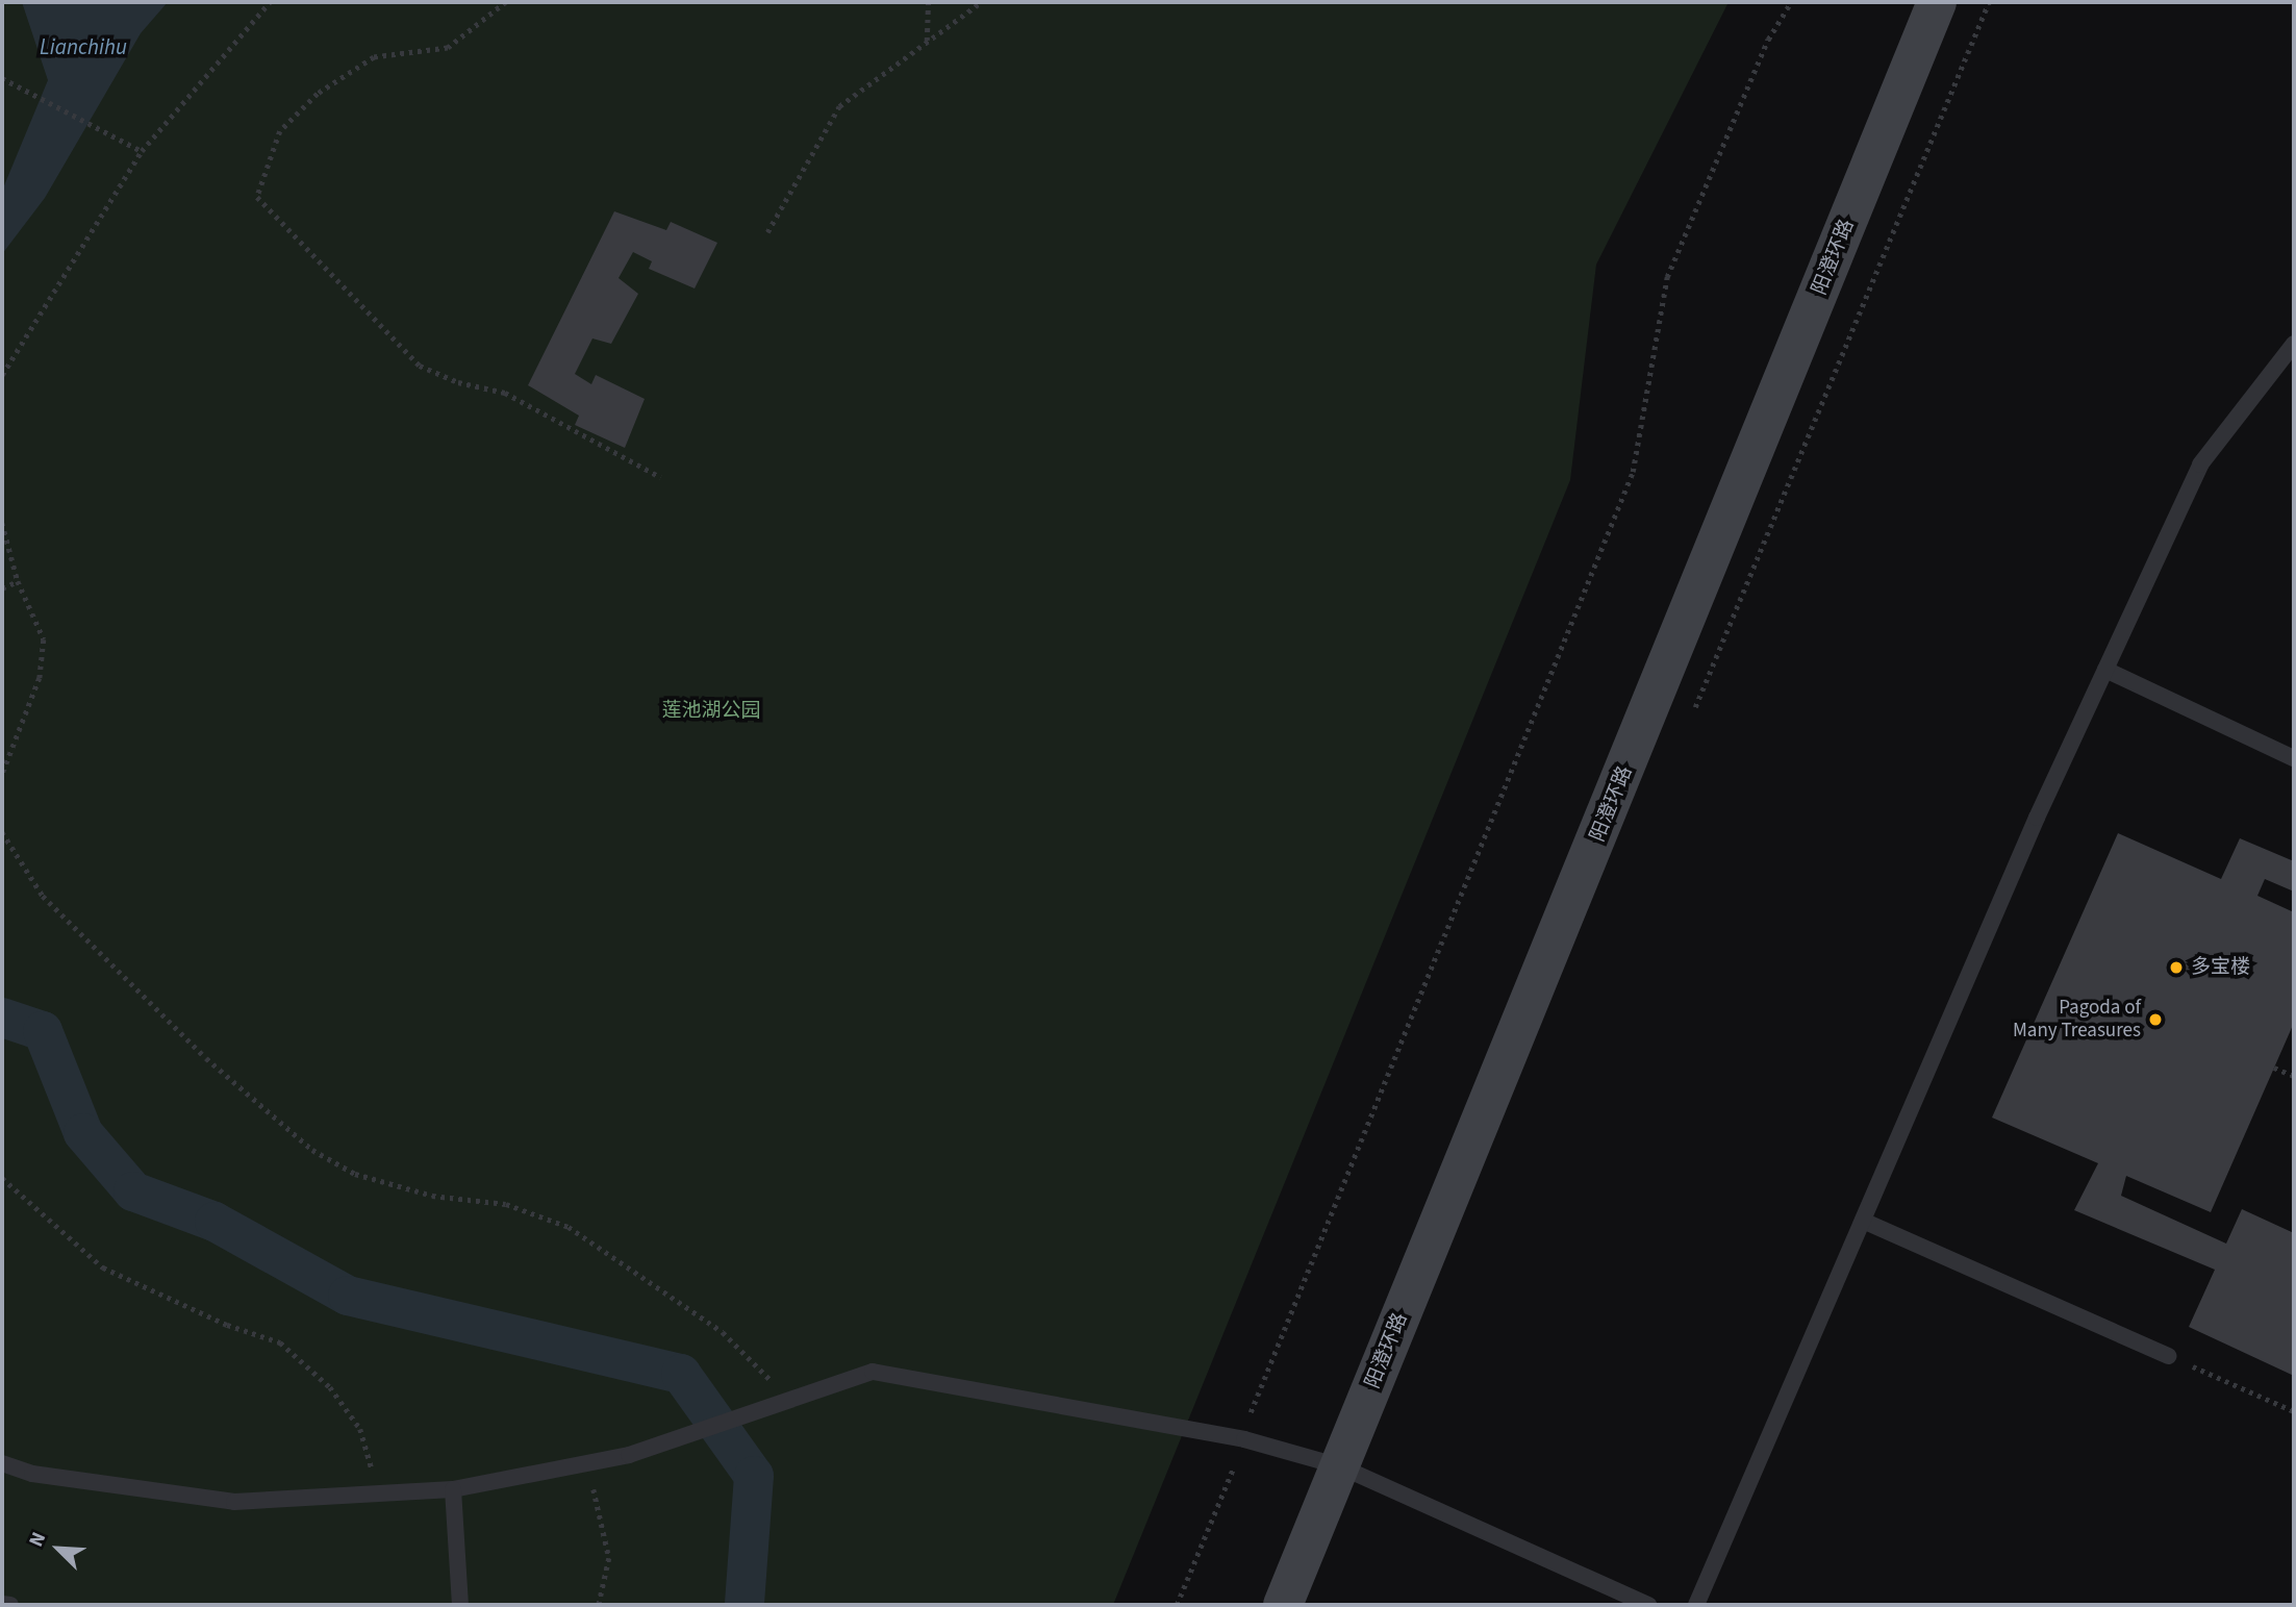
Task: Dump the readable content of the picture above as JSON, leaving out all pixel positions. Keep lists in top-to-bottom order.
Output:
{
  "streets": {
    "main road": ["阳澄环路"]
  },
  "water": ["Lianchihu"],
  "parks": ["莲池湖公园"],
  "places": ["多宝楼", "Pagoda of Many Treasures"],
  "north": "top left"
}
